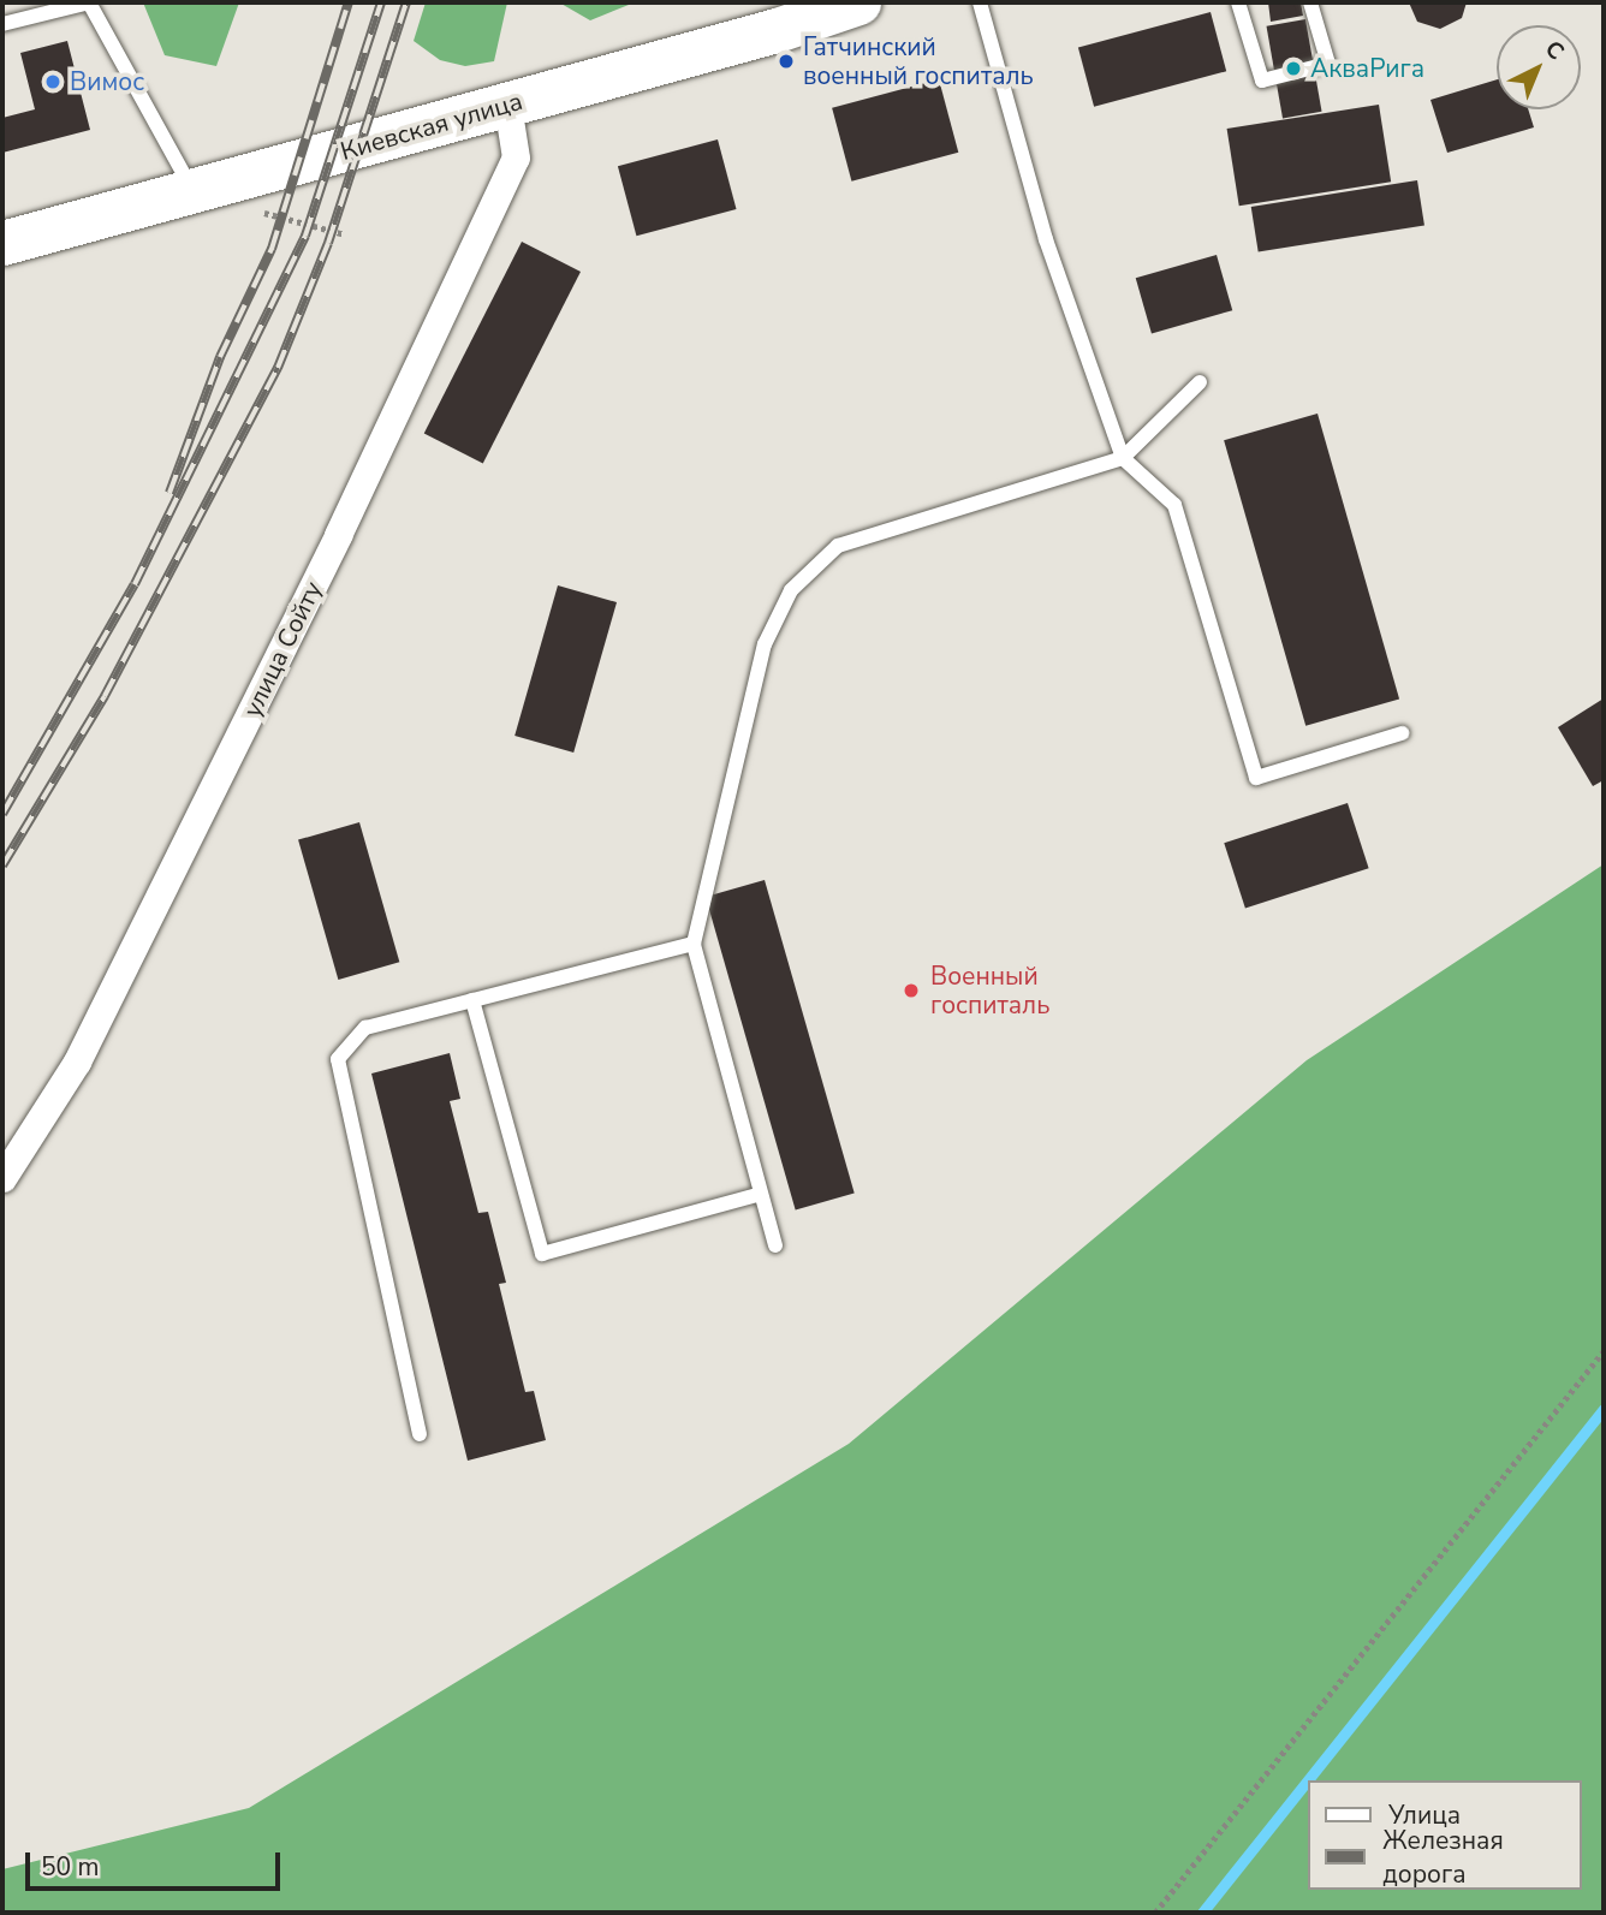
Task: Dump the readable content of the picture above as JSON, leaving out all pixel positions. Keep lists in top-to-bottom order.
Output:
{
  "streets": {
    "main road": ["Киевская улица"],
    "street": ["улица Сойту"]
  },
  "crossings": [
    ["Киевская улица", "улица Сойту"]
  ],
  "places": [
    "Гатчинский военный госпиталь",
    "АкваРига",
    "Вимос",
    "Военный госпиталь"
  ],
  "legend": ["Улица", "Железная дорога"],
  "scale_bar": "50 m",
  "north": "top right"
}
